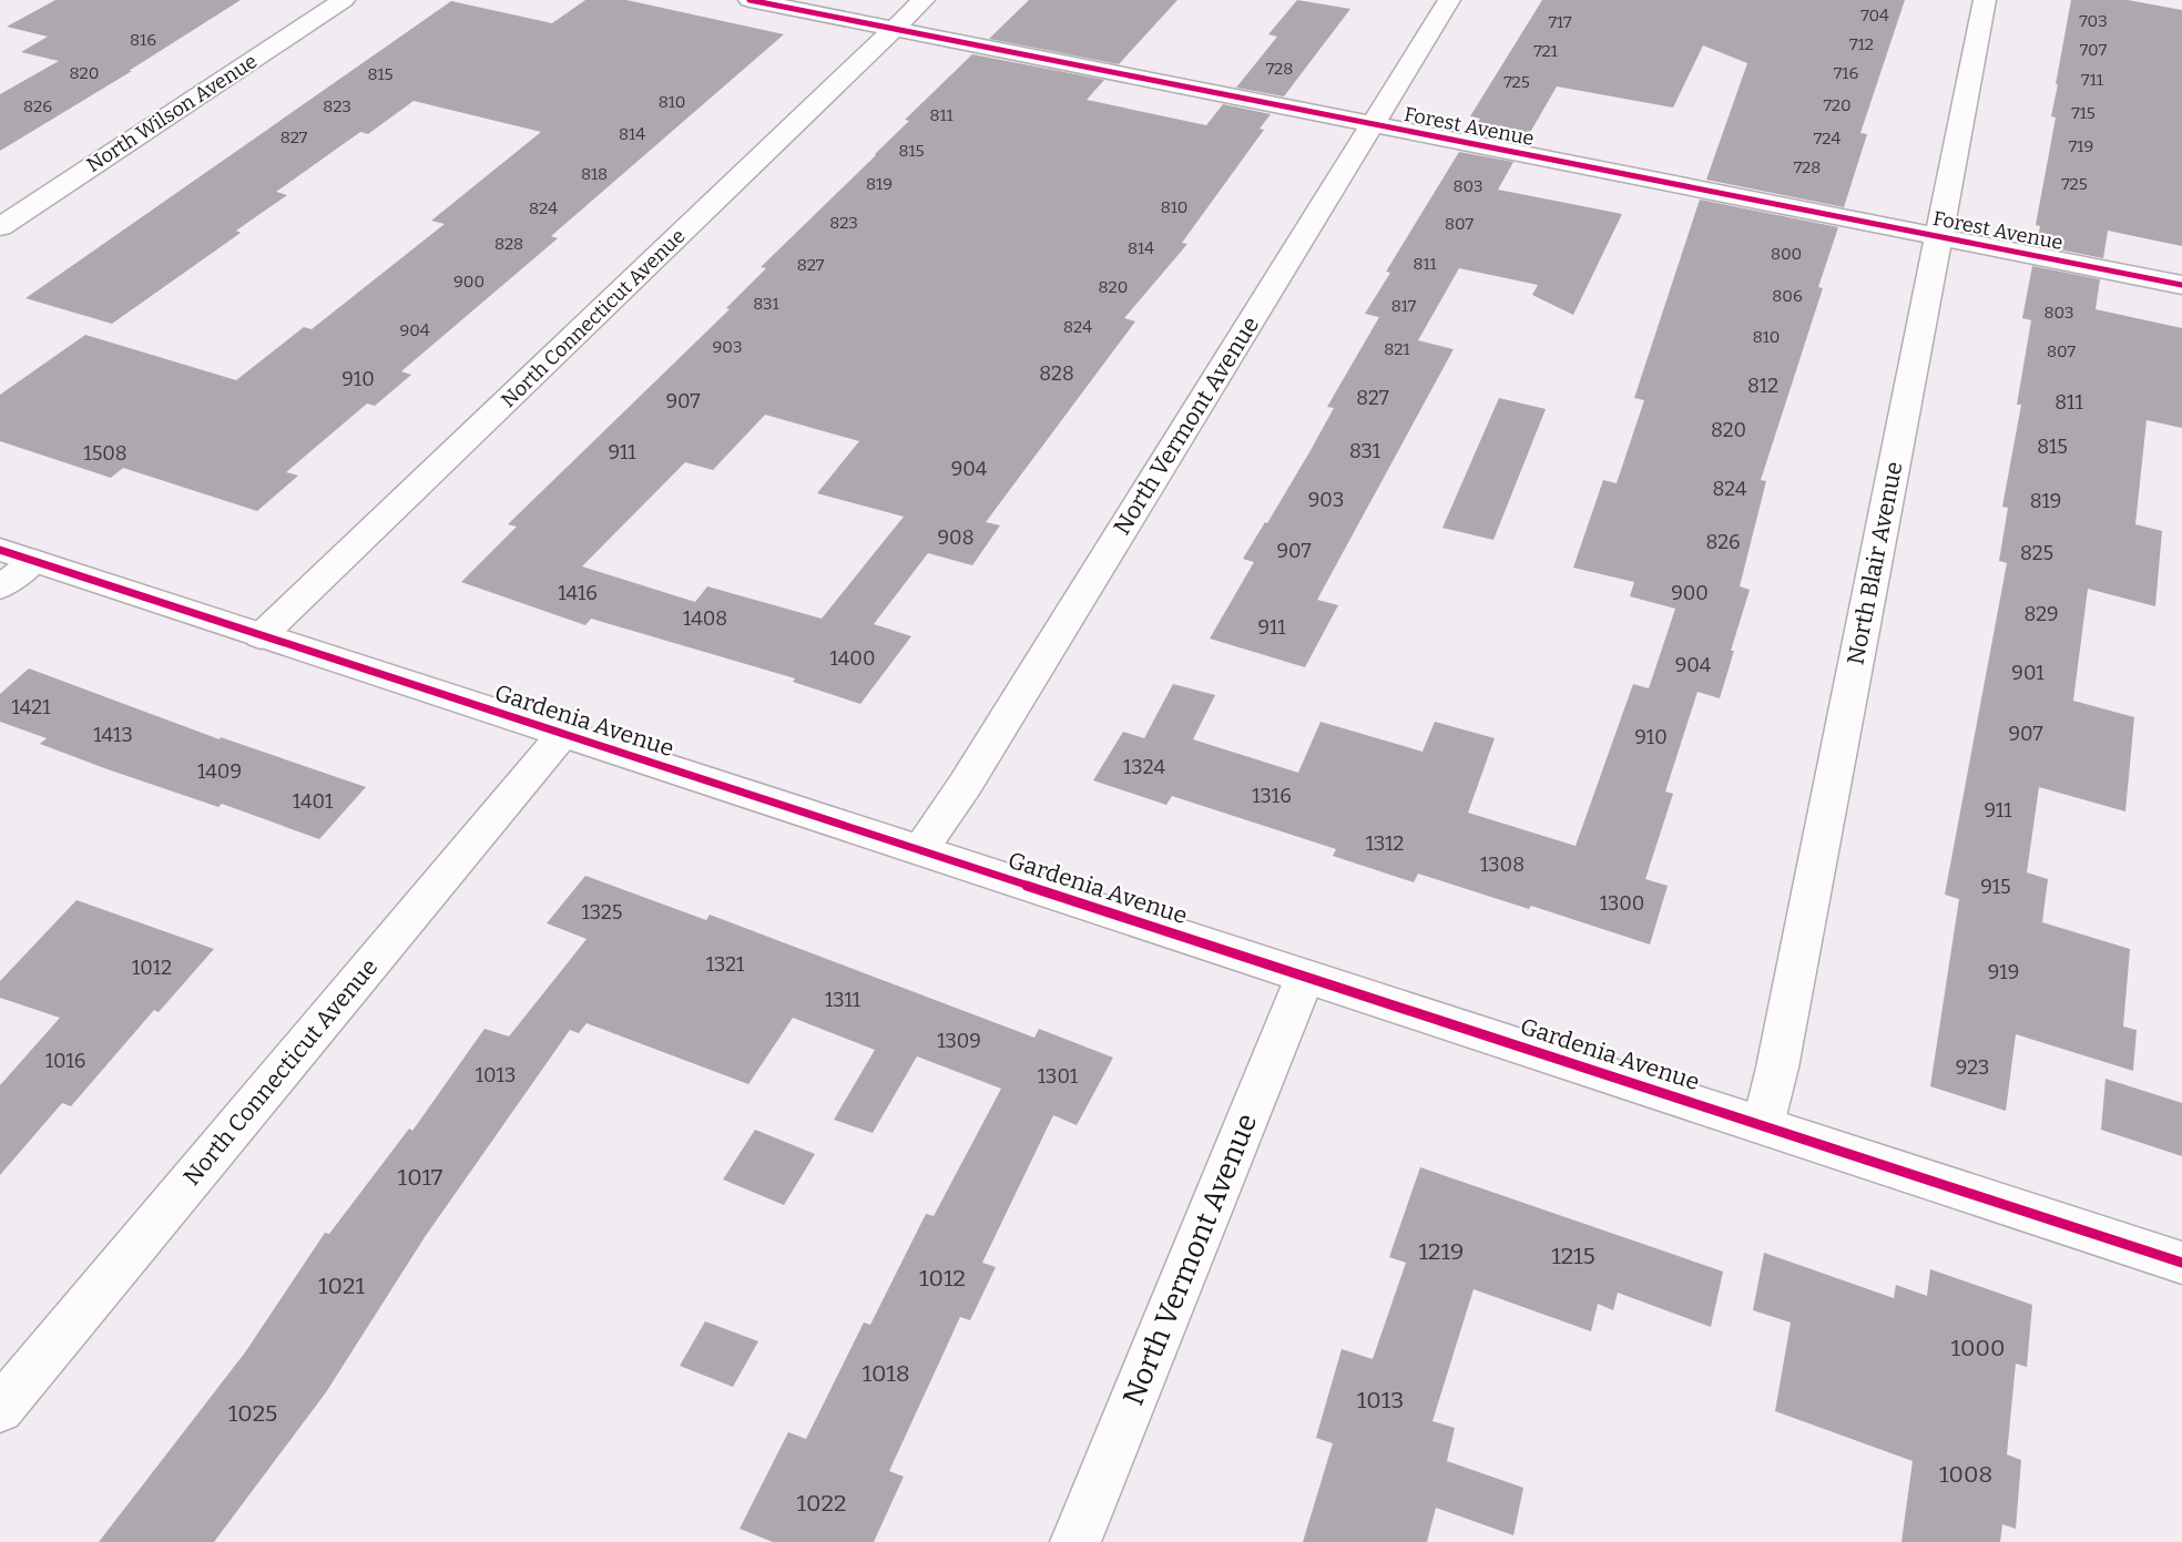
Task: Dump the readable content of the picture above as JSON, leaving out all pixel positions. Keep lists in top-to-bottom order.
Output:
{
  "streets": {
    "street": [
      "North Wilson Avenue",
      "Forest Avenue",
      "North Connecticut Avenue",
      "North Vermont Avenue",
      "North Blair Avenue",
      "Gardenia Avenue"
    ]
  },
  "crossings": [
    ["Forest Avenue", "North Connecticut Avenue"],
    ["Forest Avenue", "North Vermont Avenue"],
    ["Forest Avenue", "North Blair Avenue"],
    ["North Connecticut Avenue", "Gardenia Avenue"],
    ["North Vermont Avenue", "Gardenia Avenue"],
    ["North Blair Avenue", "Gardenia Avenue"]
  ],
  "house_numbers": [
    "704",
    "703",
    "717",
    "816",
    "712",
    "707",
    "721",
    "728",
    "820",
    "716",
    "815",
    "711",
    "725",
    "810",
    "720",
    "826",
    "823",
    "715",
    "811",
    "814",
    "827",
    "724",
    "719",
    "815",
    "728",
    "818",
    "819",
    "725",
    "803",
    "810",
    "824",
    "823",
    "807",
    "828",
    "814",
    "800",
    "811",
    "827",
    "900",
    "820",
    "806",
    "831",
    "817",
    "803",
    "824",
    "904",
    "810",
    "903",
    "821",
    "807",
    "828",
    "910",
    "812",
    "827",
    "907",
    "811",
    "820",
    "815",
    "831",
    "911",
    "1508",
    "904",
    "824",
    "903",
    "819",
    "908",
    "826",
    "907",
    "825",
    "1416",
    "900",
    "829",
    "1408",
    "911",
    "1400",
    "904",
    "901",
    "1421",
    "907",
    "1413",
    "910",
    "1324",
    "1409",
    "1316",
    "1401",
    "911",
    "1312",
    "1308",
    "915",
    "1300",
    "1325",
    "1321",
    "1012",
    "919",
    "1311",
    "1309",
    "1016",
    "923",
    "1013",
    "1301",
    "1017",
    "1219",
    "1215",
    "1012",
    "1021",
    "1000",
    "1018",
    "1013",
    "1025",
    "1008",
    "1022"
  ]
}
